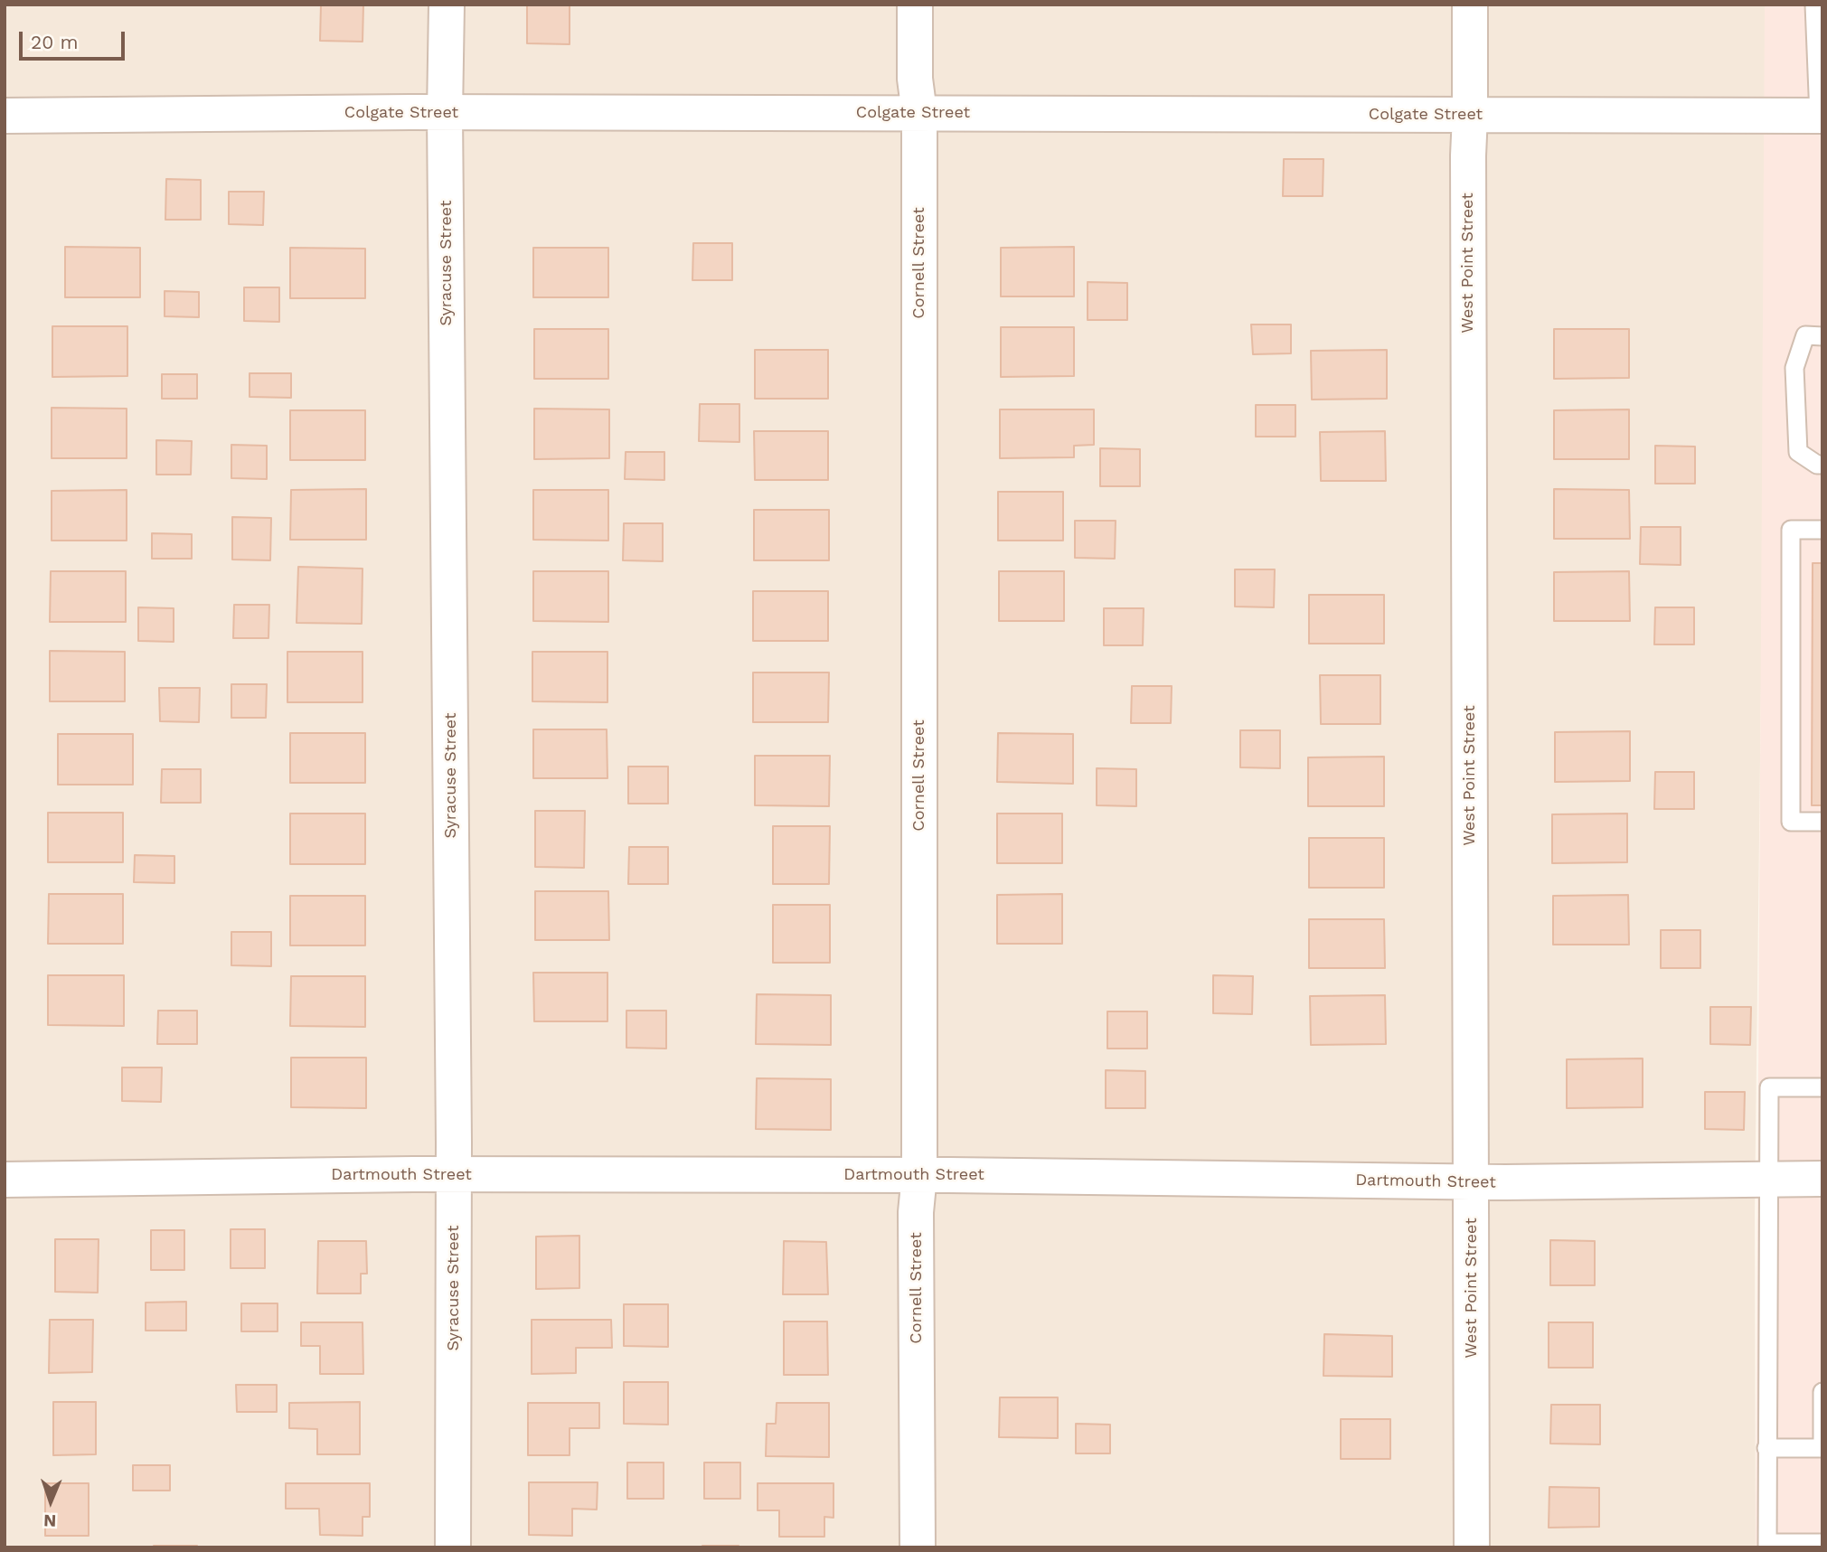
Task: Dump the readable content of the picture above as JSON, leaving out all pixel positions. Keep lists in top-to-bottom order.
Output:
{
  "streets": {
    "street": [
      "Colgate Street",
      "Syracuse Street",
      "Cornell Street",
      "West Point Street",
      "Dartmouth Street"
    ]
  },
  "crossings": [
    ["Colgate Street", "Syracuse Street"],
    ["Colgate Street", "Cornell Street"],
    ["Colgate Street", "West Point Street"],
    ["Syracuse Street", "Dartmouth Street"],
    ["Cornell Street", "Dartmouth Street"],
    ["West Point Street", "Dartmouth Street"]
  ],
  "scale_bar": "20 m",
  "north": "bottom"
}
